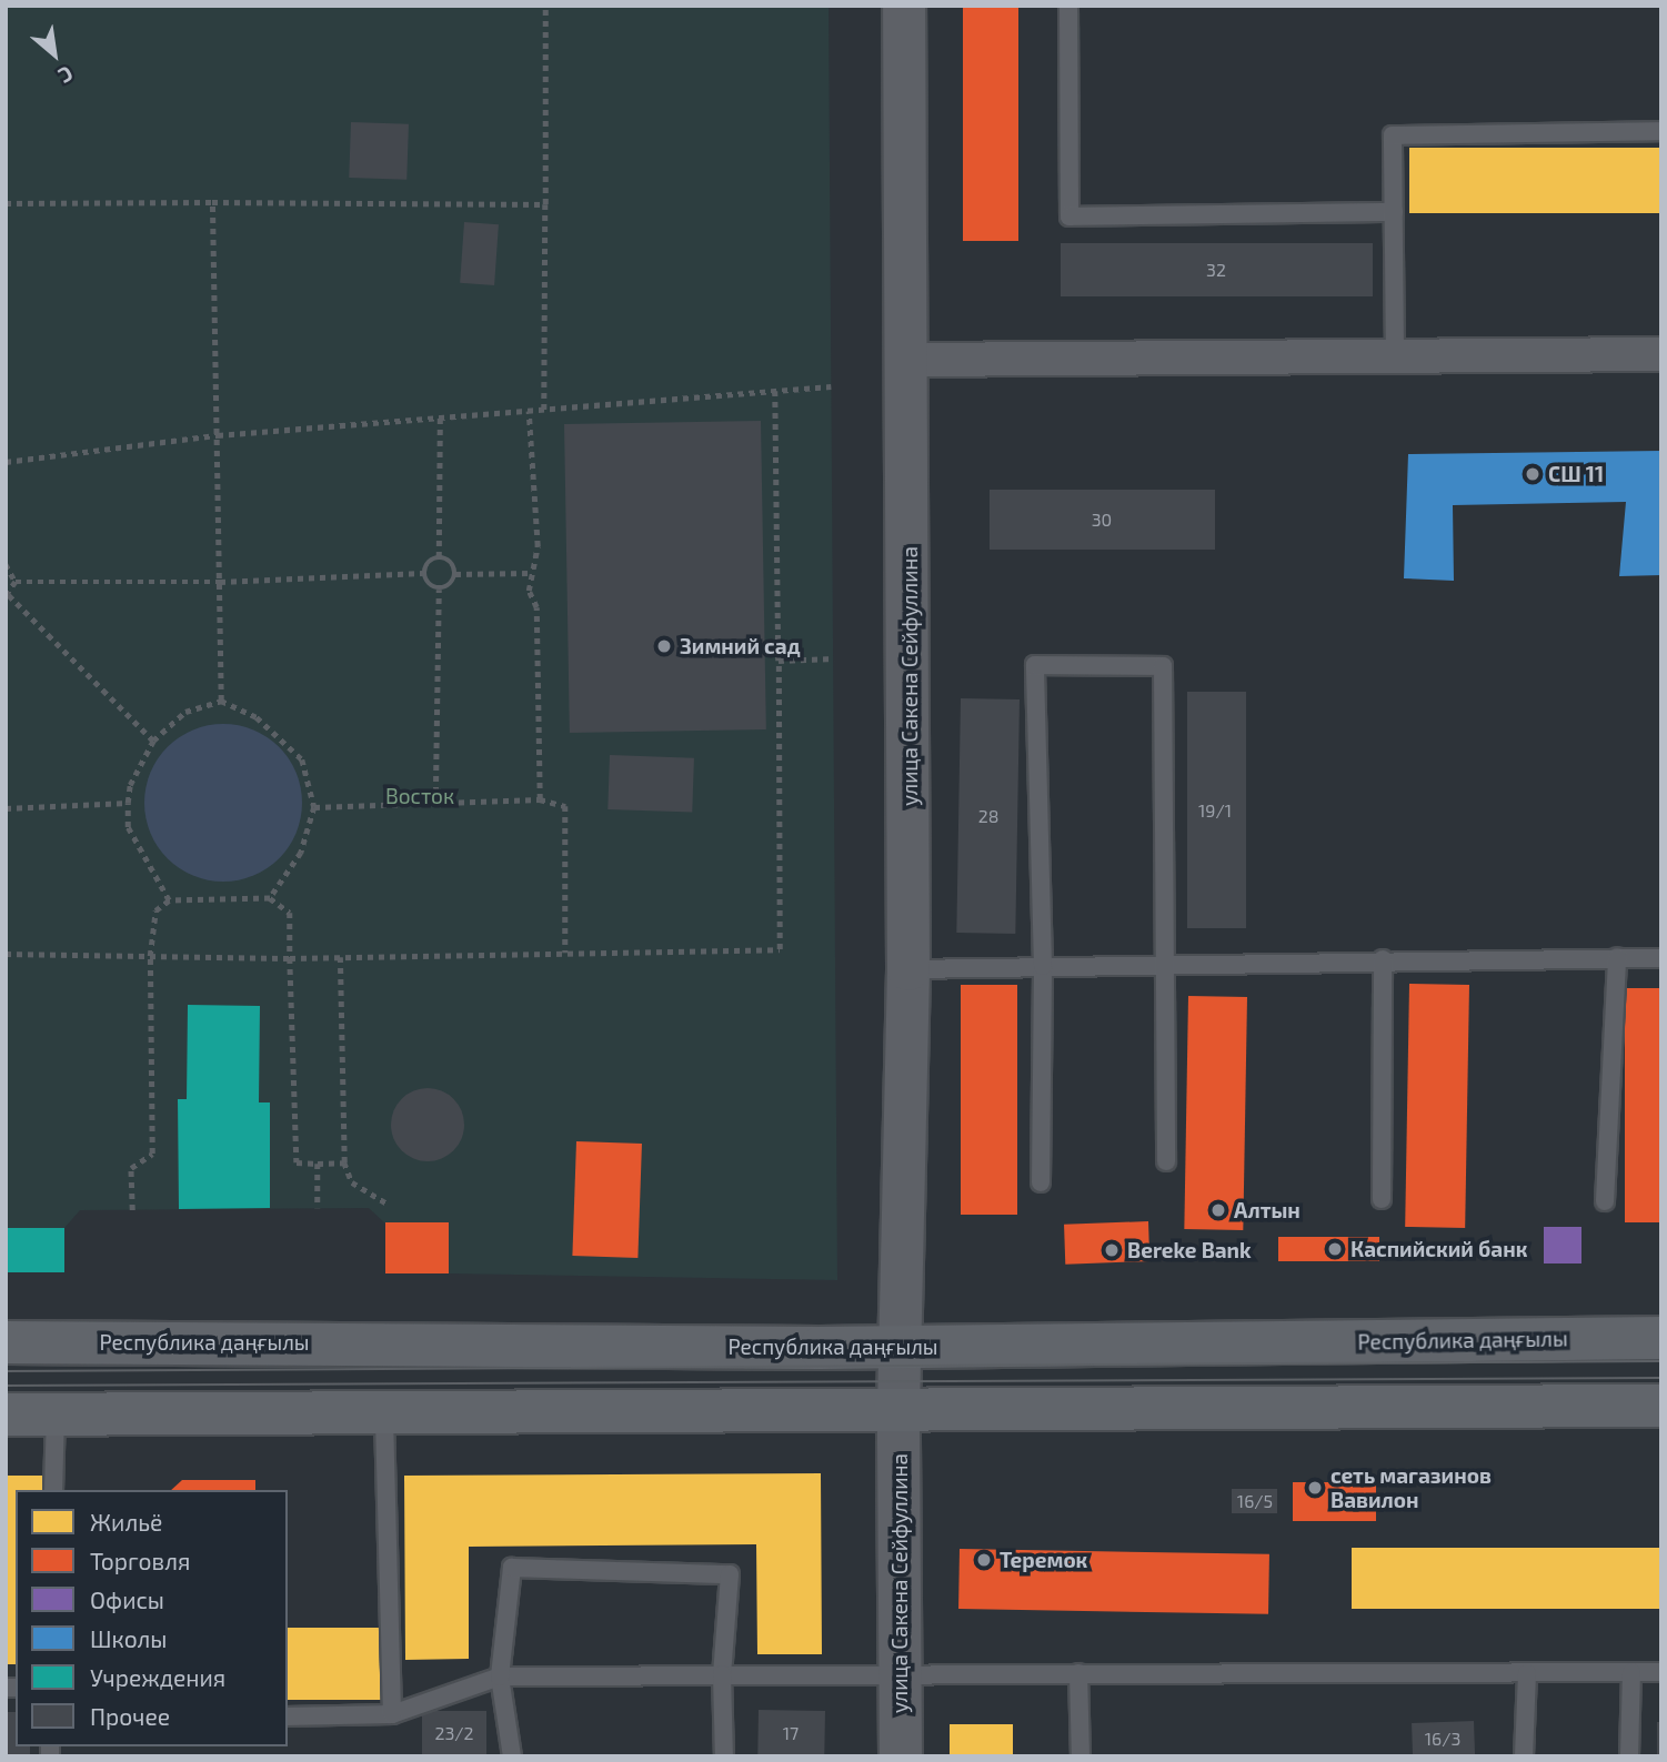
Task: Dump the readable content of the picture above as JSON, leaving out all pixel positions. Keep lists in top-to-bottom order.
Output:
{
  "streets": {
    "main road": ["Республика даңғылы"],
    "street": ["улица Сакена Сейфуллина"]
  },
  "crossings": [
    ["улица Сакена Сейфуллина", "Республика даңғылы"]
  ],
  "parks": ["Восток"],
  "places": [
    "СШ 11",
    "Зимний сад",
    "Алтын",
    "Каспийский банк",
    "Bereke Bank",
    "сеть магазинов Вавилон",
    "Теремок"
  ],
  "house_numbers": [
    "32",
    "30",
    "19/1",
    "28",
    "16/5",
    "23/2",
    "17",
    "16/3"
  ],
  "legend": [
    "Жильё",
    "Торговля",
    "Офисы",
    "Школы",
    "Учреждения",
    "Прочее"
  ],
  "north": "bottom right"
}
